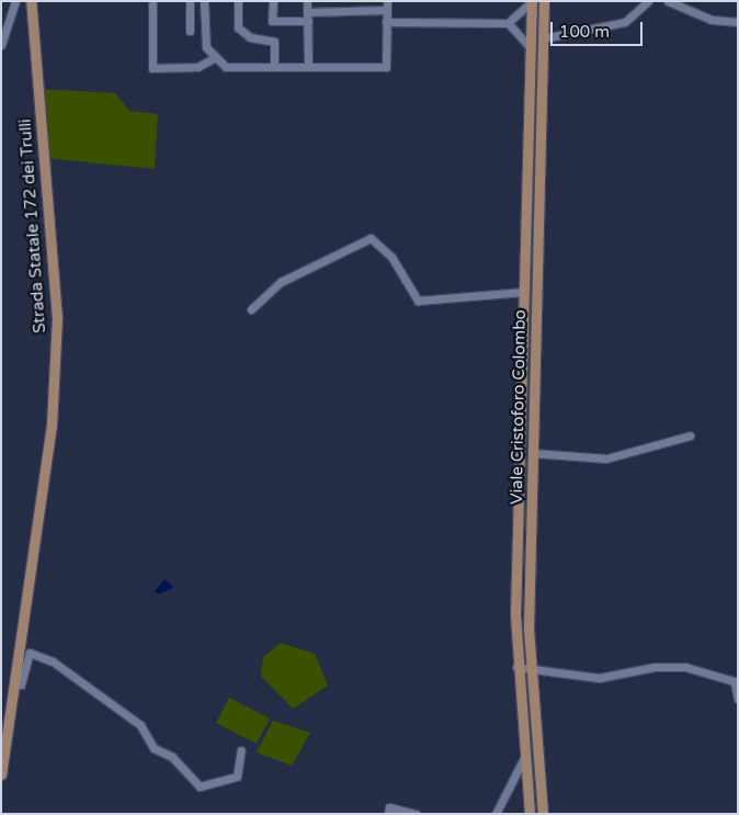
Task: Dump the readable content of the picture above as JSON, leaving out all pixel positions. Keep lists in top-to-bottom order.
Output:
{
  "streets": {
    "main road": ["Strada Statale 172 dei Trulli", "Viale Cristoforo Colombo"]
  },
  "scale_bar": "100 m"
}
